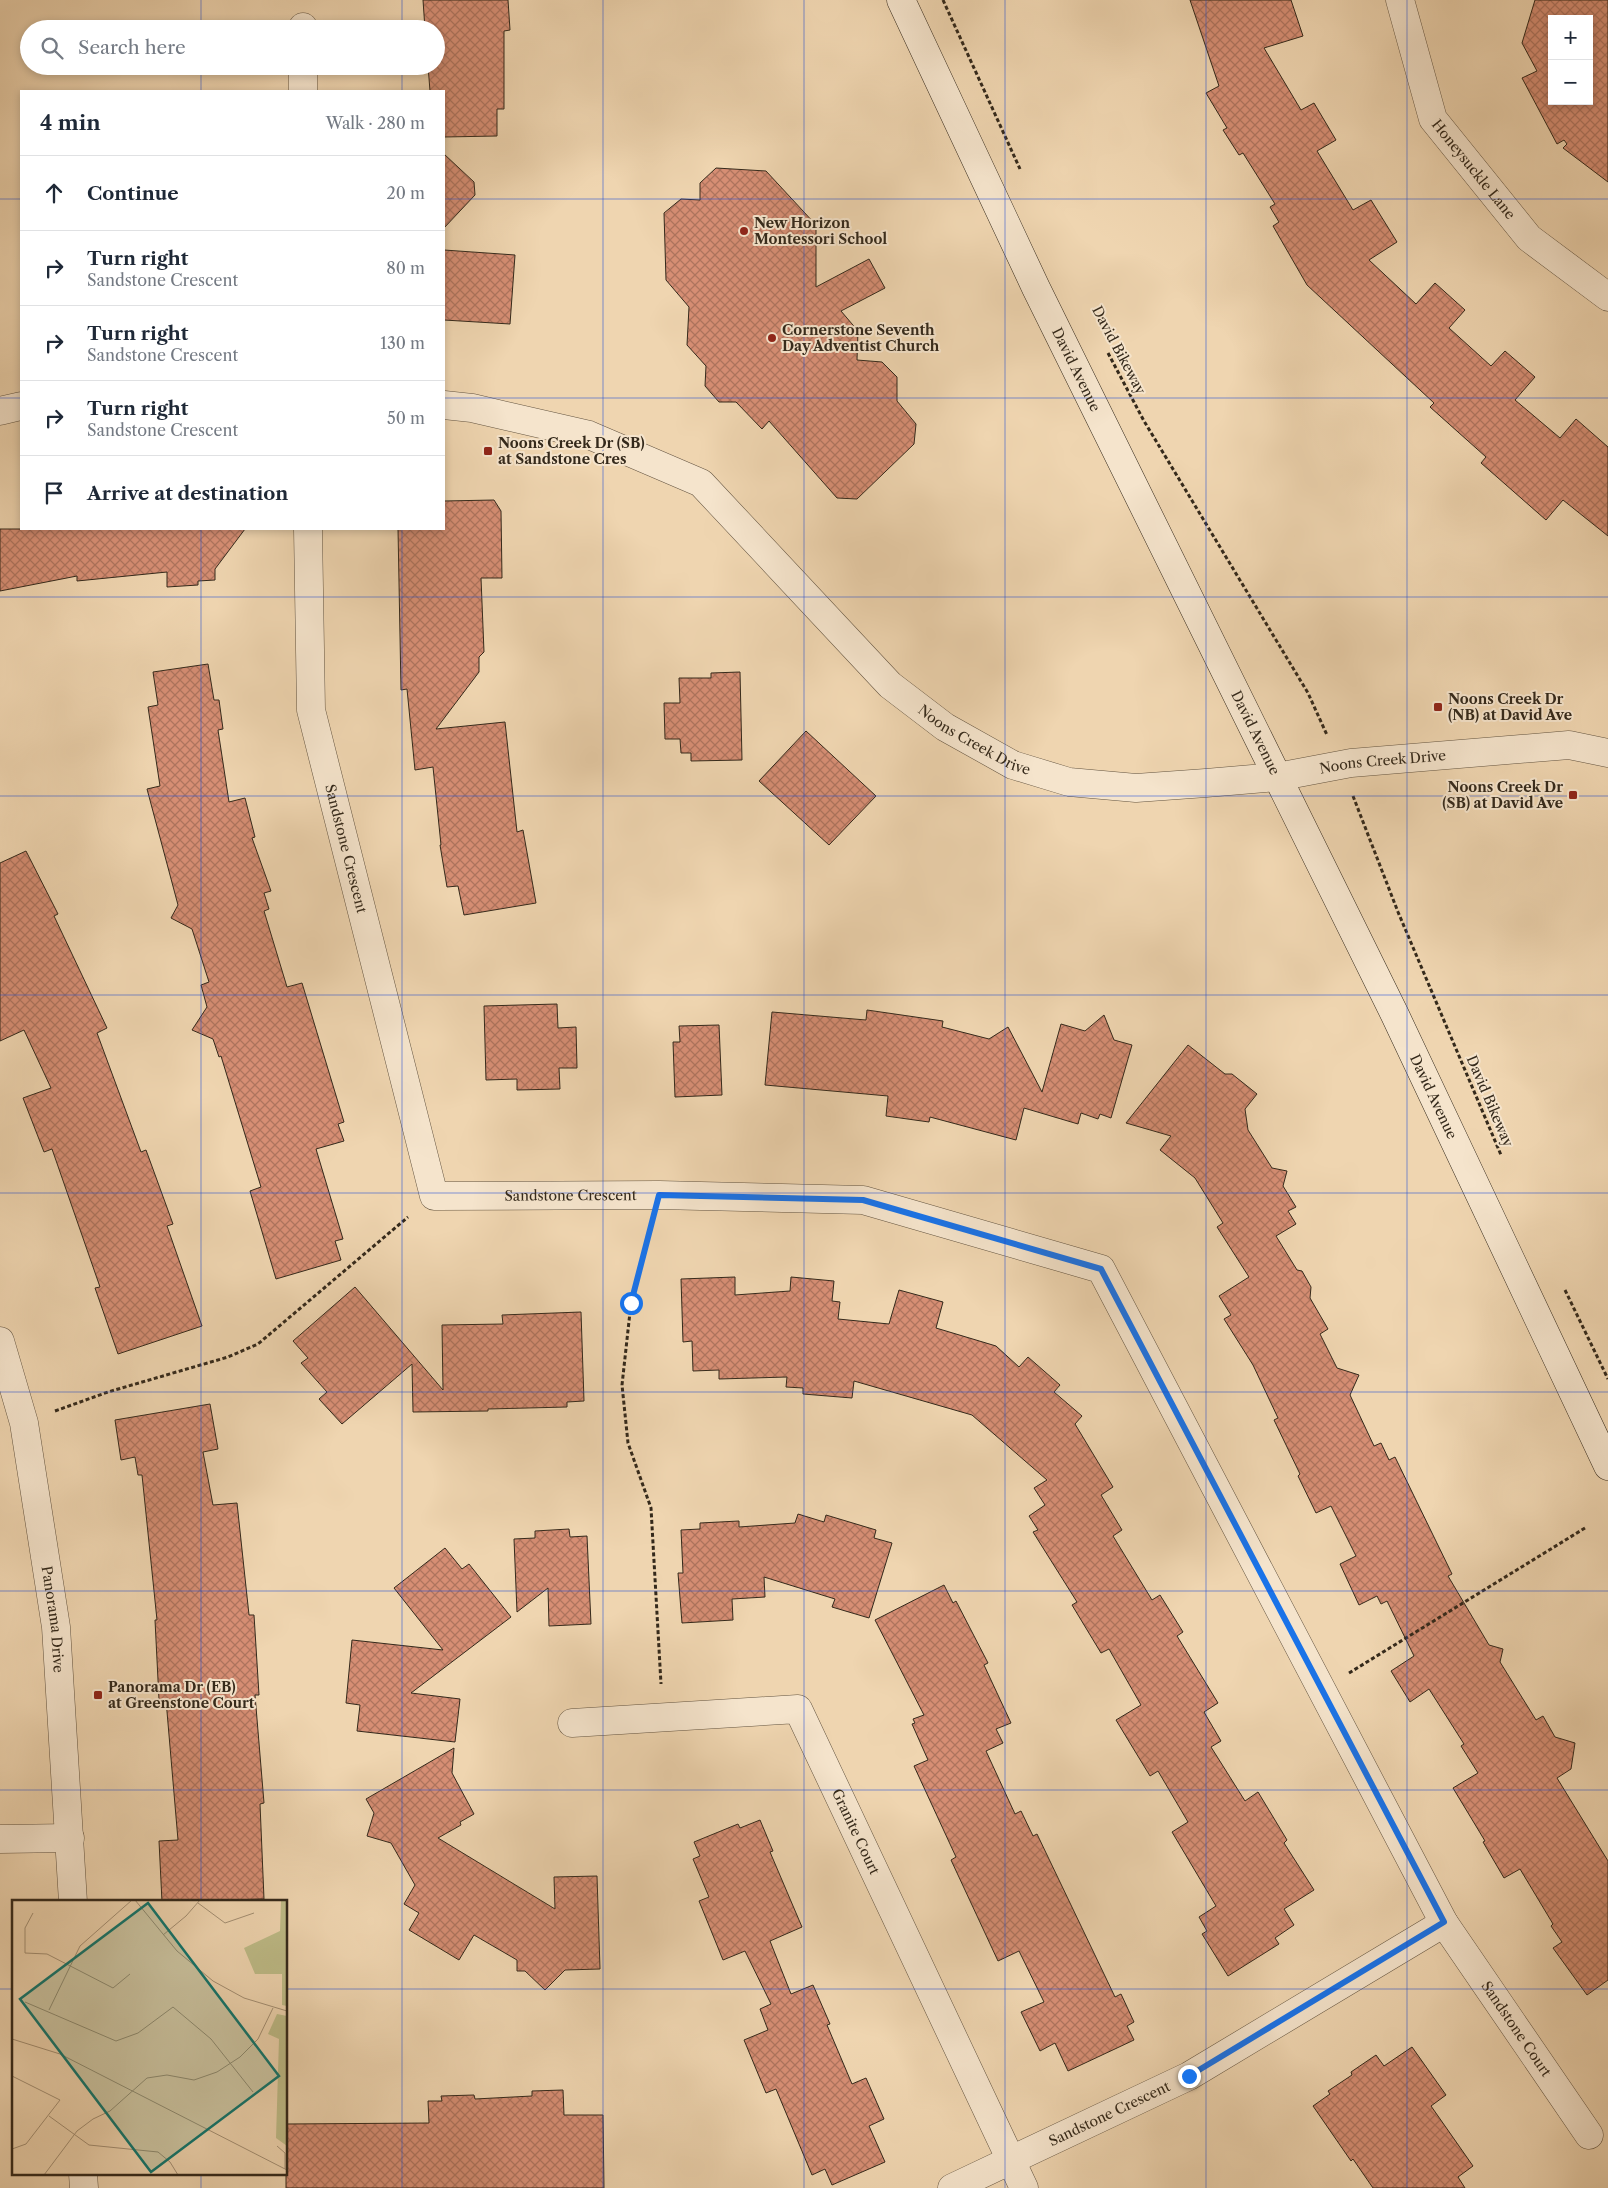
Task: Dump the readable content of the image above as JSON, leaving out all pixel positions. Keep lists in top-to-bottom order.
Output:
{
  "streets": {
    "street": [
      "Honeysuckle Lane",
      "David Avenue",
      "Noons Creek Drive",
      "Sandstone Crescent",
      "Panorama Drive",
      "Granite Court",
      "Sandstone Court"
    ],
    "path": ["David Bikeway"]
  },
  "crossings": [
    ["David Avenue", "Noons Creek Drive"],
    ["Sandstone Crescent", "Granite Court"],
    ["Sandstone Crescent", "Sandstone Court"]
  ],
  "places": {
    "other": ["New Horizon Montessori School", "Cornerstone Seventh Day Adventist Church"],
    "transit": [
      "Noons Creek Dr (SB) at Sandstone Cres",
      "Noons Creek Dr (NB) at David Ave",
      "Noons Creek Dr (SB) at David Ave",
      "Panorama Dr (EB) at Greenstone Court"
    ]
  },
  "page": {
    "map_buttons": ["+", "−"],
    "search": "Search here",
    "heading": ["4 min", "Walk · 280 m"],
    "list": [
      ["Continue", "20 m"],
      ["Turn right", "Sandstone Crescent", "80 m"],
      ["Turn right", "Sandstone Crescent", "130 m"],
      ["Turn right", "Sandstone Crescent", "50 m"],
      "Arrive at destination"
    ]
  }
}
